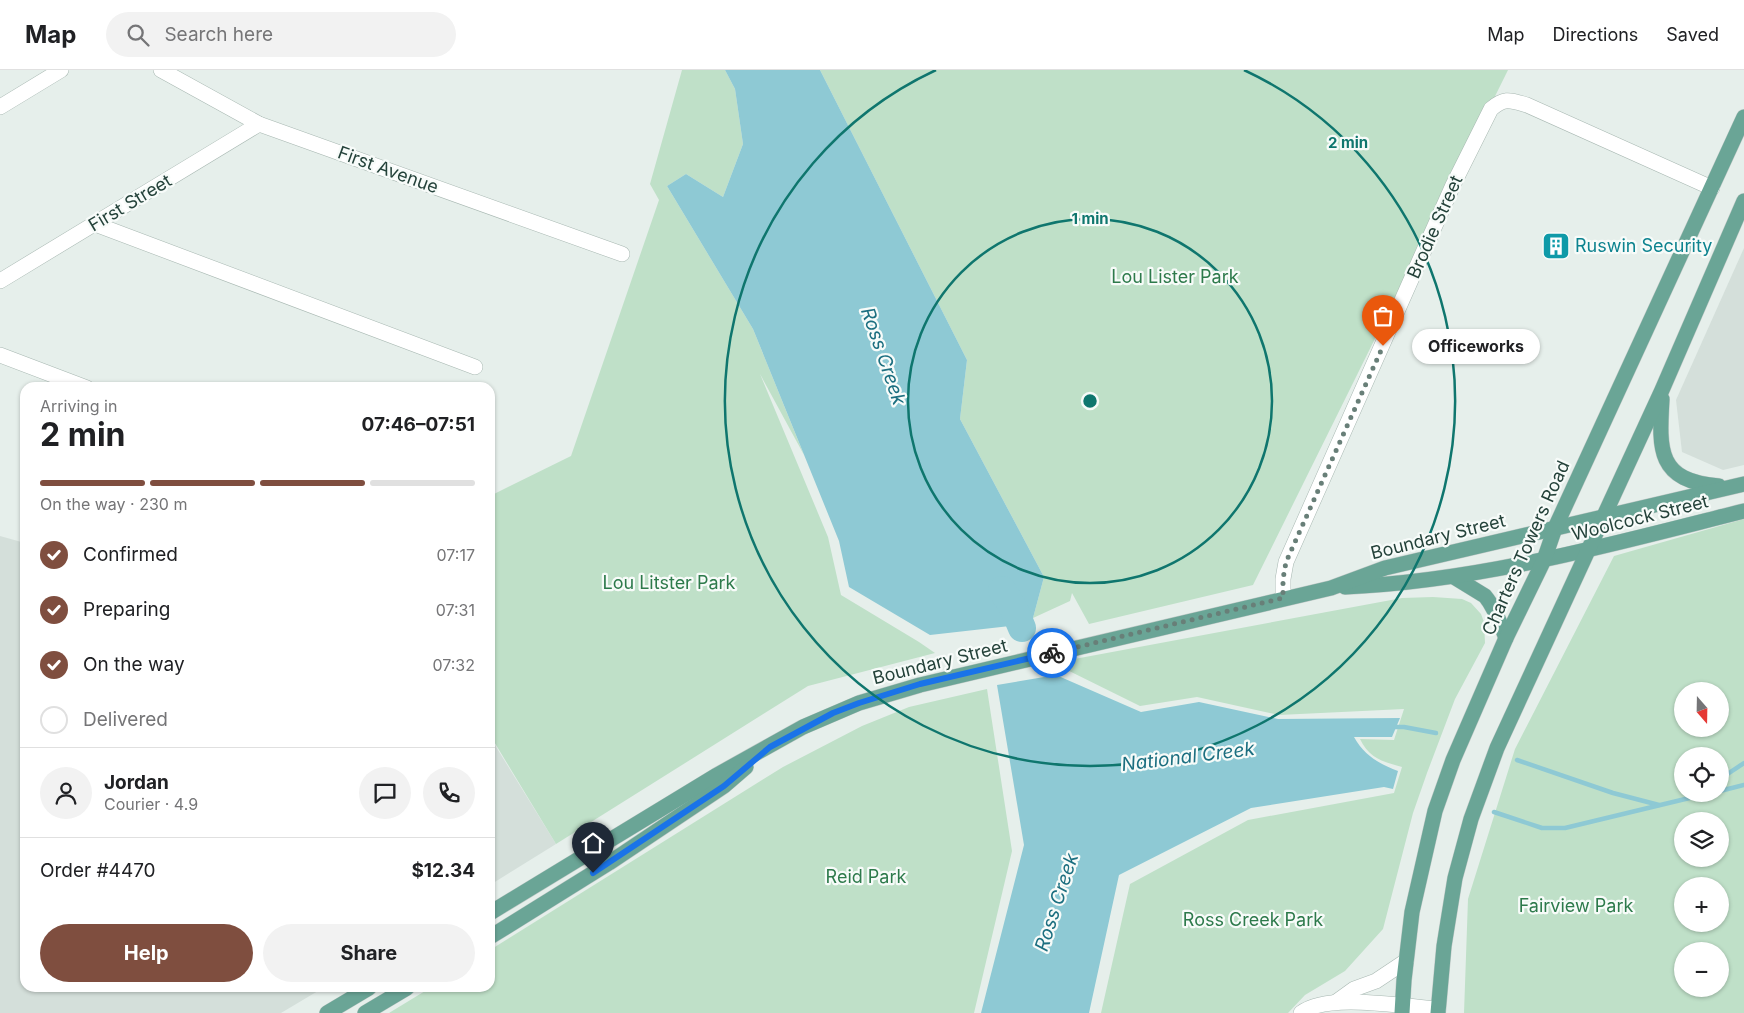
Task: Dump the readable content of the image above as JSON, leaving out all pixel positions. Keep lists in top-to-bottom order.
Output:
{
  "streets": {
    "main road": ["Woolcock Street", "Boundary Street", "Charters Towers Road"],
    "street": ["First Avenue", "First Street", "Brodie Street"]
  },
  "crossings": [
    ["First Avenue", "First Street"],
    ["Brodie Street", "Boundary Street"],
    ["Brodie Street", "Charters Towers Road"],
    ["Woolcock Street", "Boundary Street"],
    ["Woolcock Street", "Charters Towers Road"],
    ["Boundary Street", "Charters Towers Road"]
  ],
  "water": ["Ross Creek", "National Creek"],
  "parks": [
    "Lou Lister Park",
    "Lou Litster Park",
    "Reid Park",
    "Fairview Park",
    "Ross Creek Park"
  ],
  "places": {
    "building": ["Ruswin Security"],
    "other": ["Officeworks"]
  },
  "north": "bottom",
  "page": {
    "header": "Map",
    "search": "Search here",
    "nav": ["Map", "Directions", "Saved"],
    "bubble": "Officeworks",
    "heading": ["2 min", "Arriving in", "07:46–07:51"],
    "panel": [
      "Jordan",
      "Courier · 4.9",
      "Order #4470",
      "$12.34"
    ],
    "bar": "On the way · 230 m",
    "list": [
      ["Confirmed", "07:17"],
      ["Preparing", "07:31"],
      ["On the way", "07:32"],
      "Delivered"
    ],
    "map_buttons": ["+", "−"],
    "buttons": ["Help", "Share"]
  },
  "rings": ["2 min", "1 min"]
}
